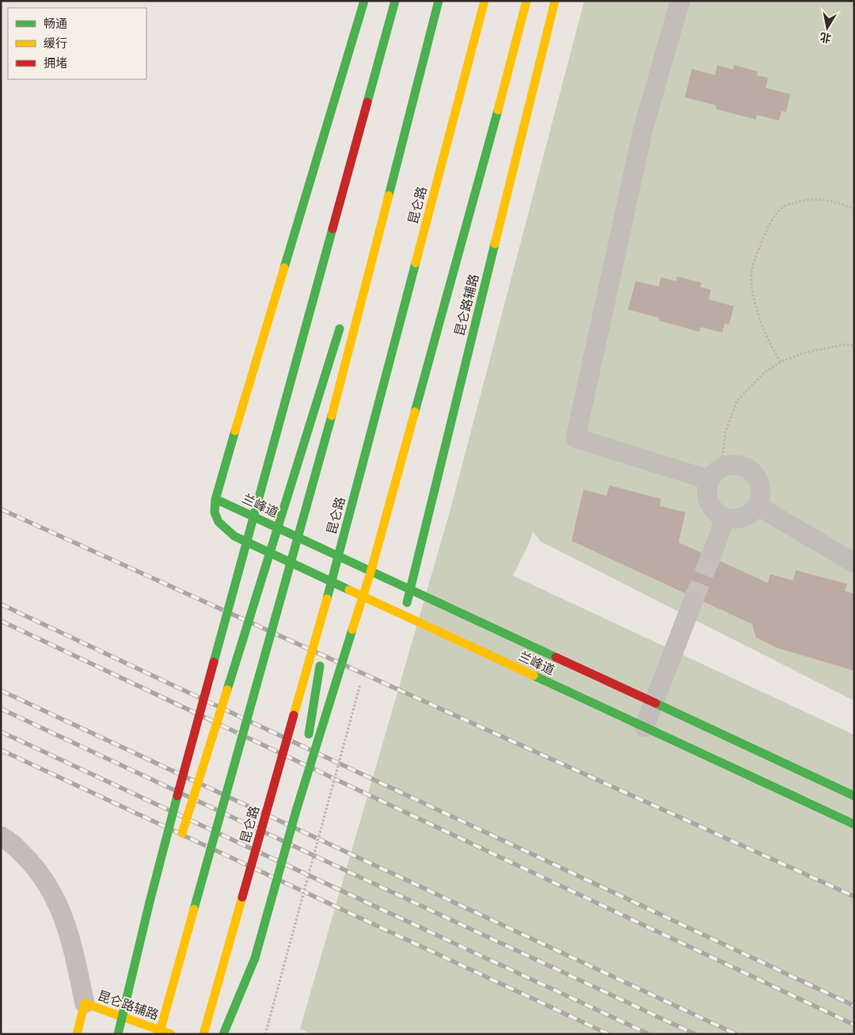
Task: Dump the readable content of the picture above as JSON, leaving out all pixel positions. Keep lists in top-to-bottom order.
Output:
{
  "streets": {
    "main road": ["昆仑路", "昆仑路辅路", "兰峰道"]
  },
  "crossings": [
    ["昆仑路辅路", "兰峰道"]
  ],
  "legend": ["畅通", "缓行", "拥堵"],
  "north": "bottom"
}
